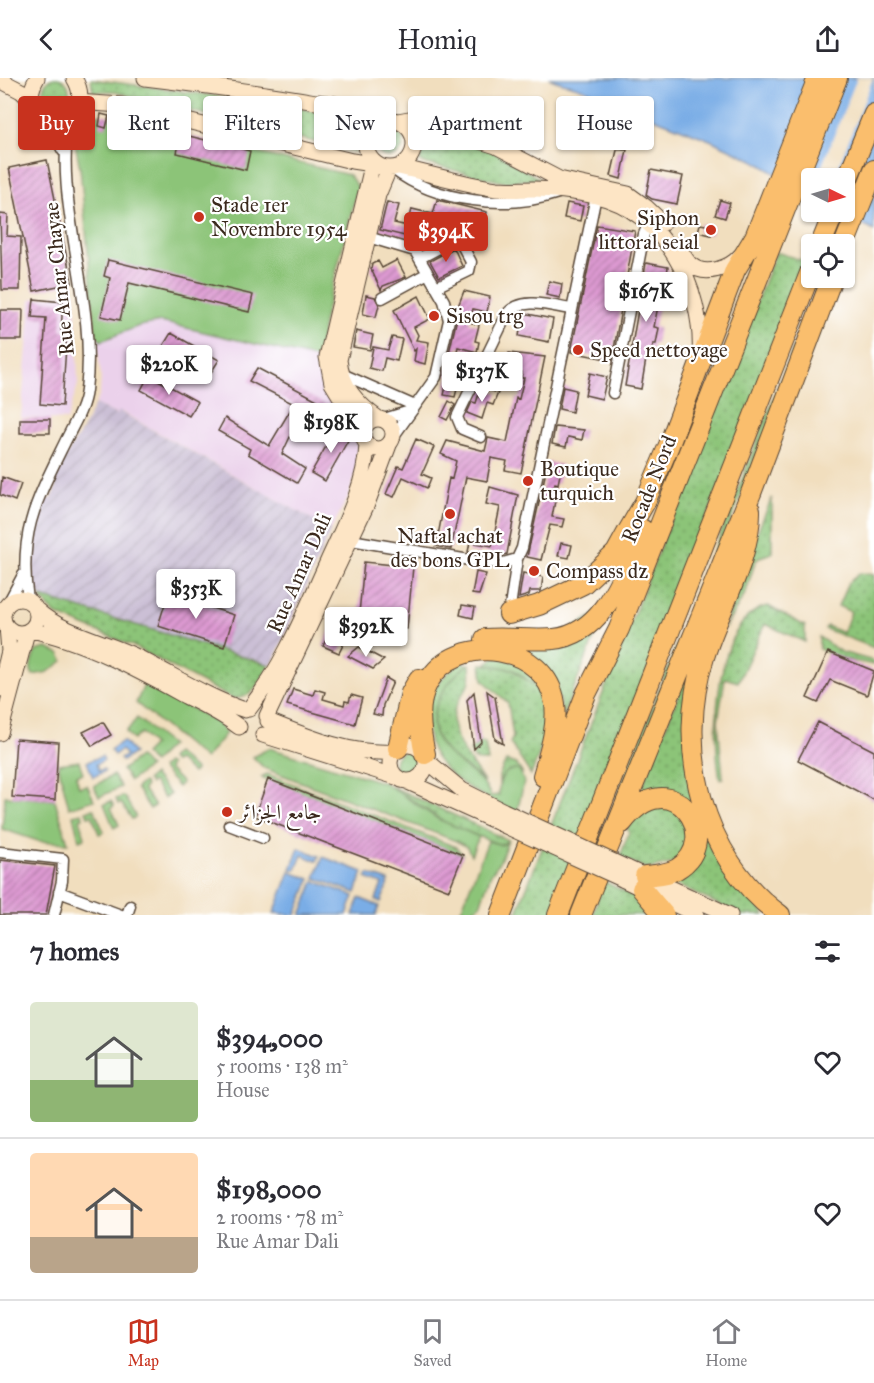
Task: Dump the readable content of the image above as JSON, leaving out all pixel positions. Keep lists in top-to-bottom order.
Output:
{
  "streets": {
    "highway": ["Rocade Nord"],
    "street": ["Rue Amar Chayae", "Rue Amar Dali"]
  },
  "places": [
    "Stade 1er Novembre 1954",
    "Siphon littoral seial",
    "Sisou trg",
    "Speed nettoyage",
    "Boutique turquich",
    "Naftal achat des bons GPL",
    "Compass dz",
    "جامع الجزائر"
  ],
  "north": "right",
  "page": {
    "header": "Homiq",
    "chip": [
      "Buy",
      "Rent",
      "Filters",
      "New",
      "Apartment",
      "House"
    ],
    "price": [
      "$394K",
      "$167K",
      "$220K",
      "$137K",
      "$198K",
      "$353K",
      "$392K"
    ],
    "heading": "7 homes",
    "list": [
      {
        "name": "$394,000",
        "note": "5 rooms · 138 m² · House"
      },
      {
        "name": "$198,000",
        "note": "2 rooms · 78 m² · Rue Amar Dali"
      }
    ],
    "tabs": ["Map", "Saved", "Home"]
  }
}
